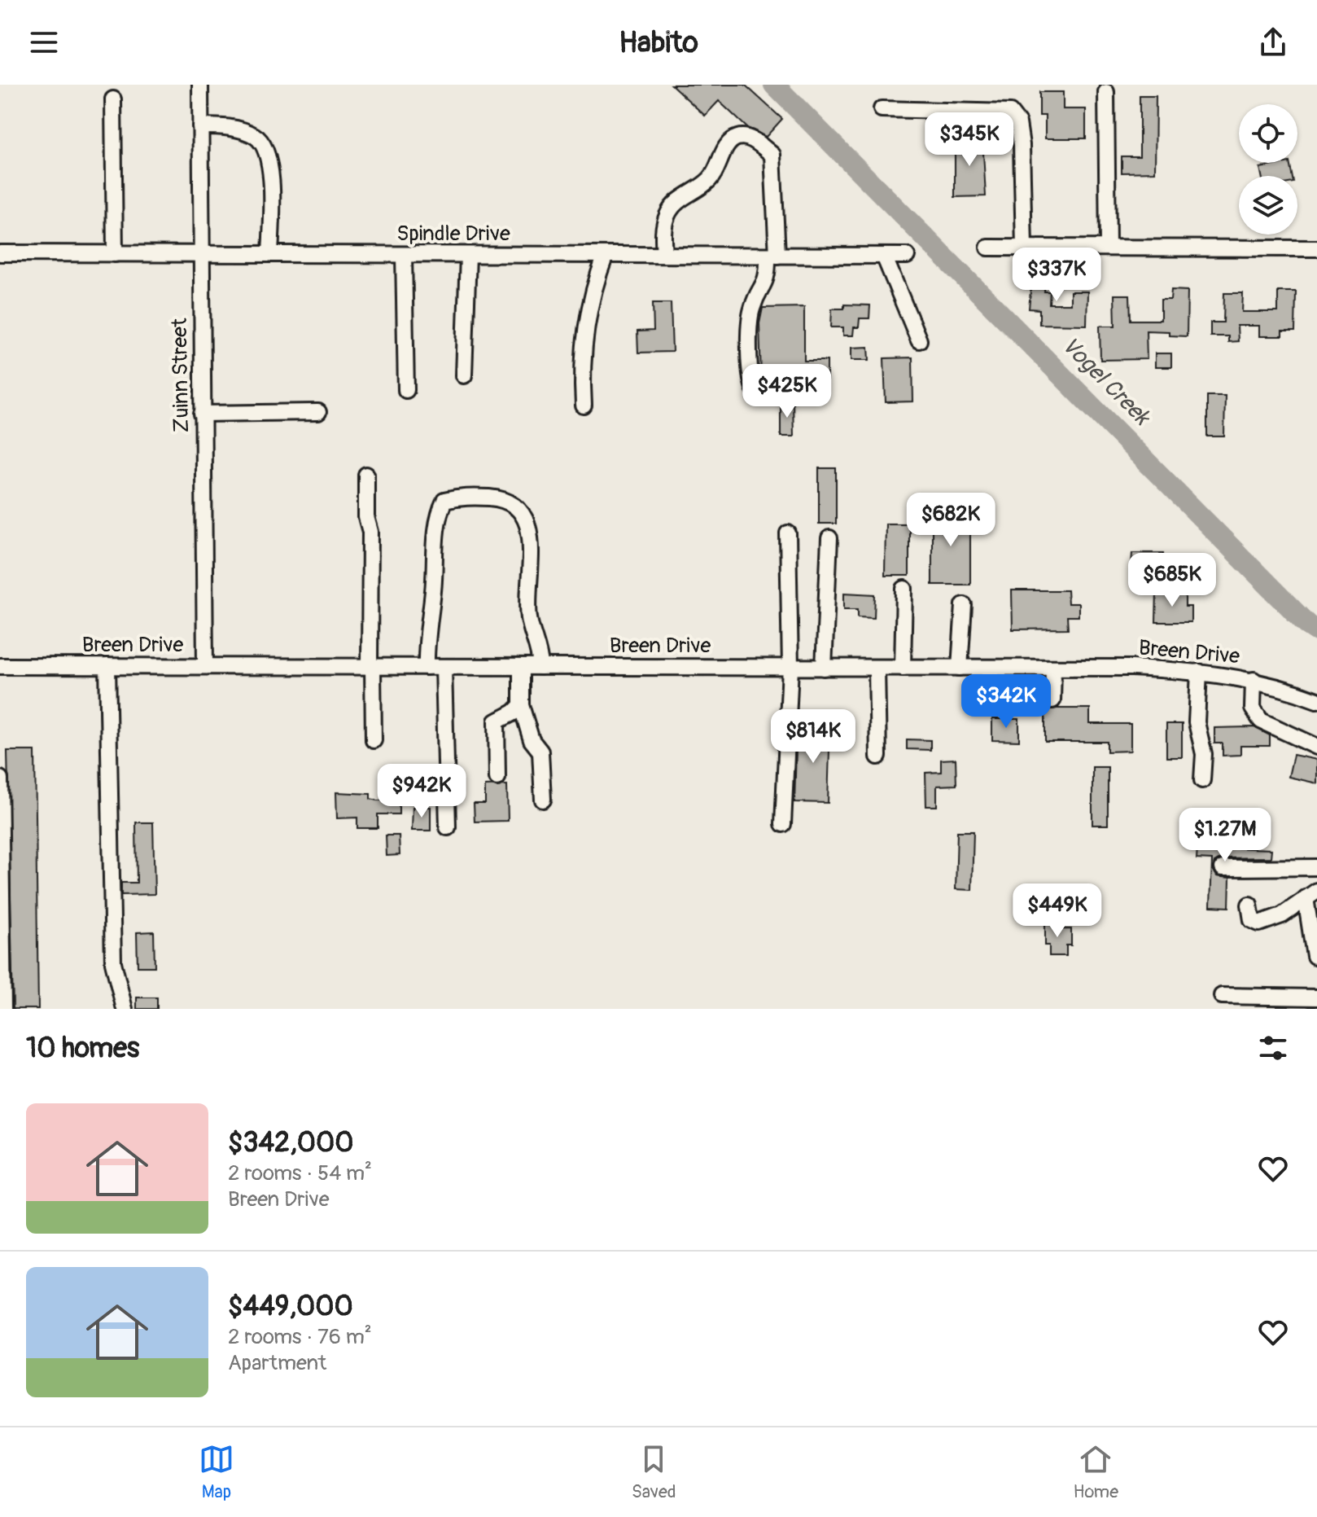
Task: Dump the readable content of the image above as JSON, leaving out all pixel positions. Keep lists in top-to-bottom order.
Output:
{
  "streets": {
    "street": ["Spindle Drive", "Zuinn Street", "Breen Drive"]
  },
  "crossings": [
    ["Spindle Drive", "Zuinn Street"],
    ["Zuinn Street", "Breen Drive"]
  ],
  "water": ["Vogel Creek"],
  "page": {
    "header": "Habito",
    "price": [
      "$345K",
      "$337K",
      "$425K",
      "$682K",
      "$685K",
      "$342K",
      "$814K",
      "$942K",
      "$1.27M",
      "$449K"
    ],
    "heading": "10 homes",
    "list": [
      {
        "name": "$342,000",
        "note": "2 rooms · 54 m² · Breen Drive"
      },
      {
        "name": "$449,000",
        "note": "2 rooms · 76 m² · Apartment"
      }
    ],
    "tabs": ["Map", "Saved", "Home"]
  }
}
